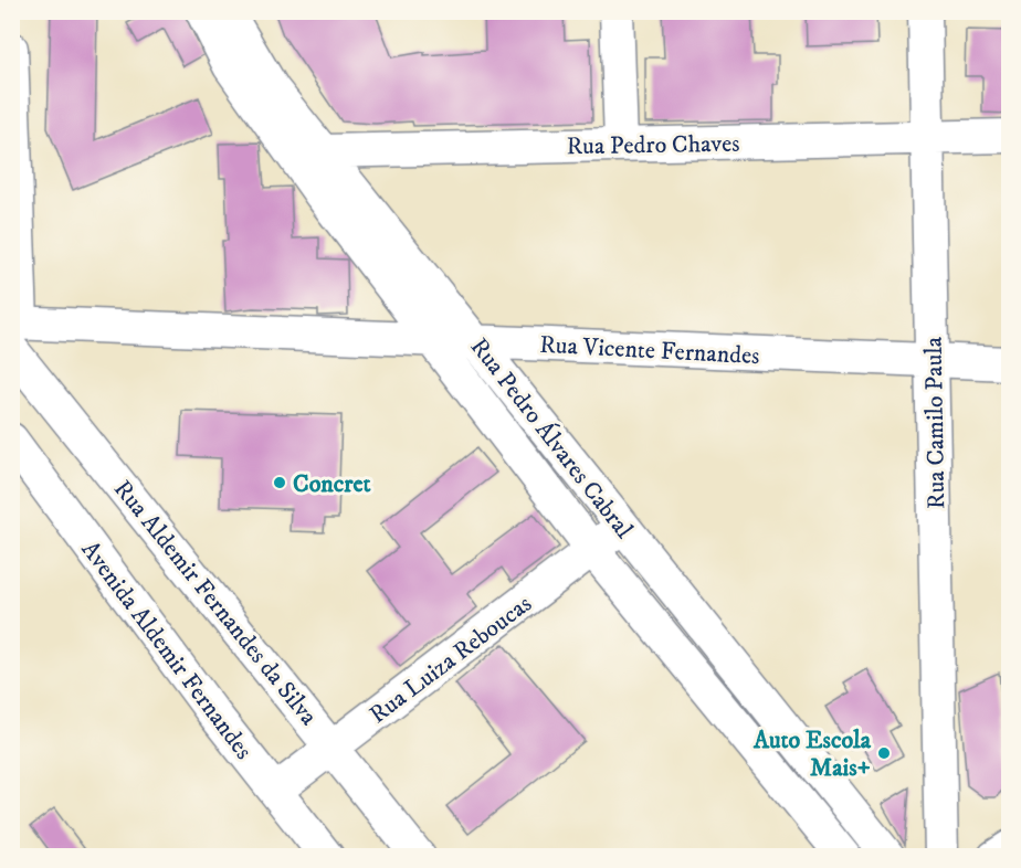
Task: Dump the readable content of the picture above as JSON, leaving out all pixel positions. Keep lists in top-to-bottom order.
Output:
{
  "streets": {
    "street": [
      "Rua Pedro Chaves",
      "Rua Vicente Fernandes",
      "Rua Camilo Paula",
      "Rua Pedro Álvares Cabral",
      "Rua Aldemir Fernandes da Silva",
      "Avenida Aldemir Fernandes",
      "Rua Luiza Reboucas"
    ]
  },
  "crossings": [
    ["Rua Pedro Chaves", "Rua Camilo Paula"],
    ["Rua Pedro Chaves", "Rua Pedro Álvares Cabral"],
    ["Rua Vicente Fernandes", "Rua Camilo Paula"],
    ["Rua Vicente Fernandes", "Rua Pedro Álvares Cabral"],
    ["Rua Vicente Fernandes", "Rua Aldemir Fernandes da Silva"],
    ["Rua Pedro Álvares Cabral", "Rua Luiza Reboucas"],
    ["Rua Aldemir Fernandes da Silva", "Rua Luiza Reboucas"],
    ["Avenida Aldemir Fernandes", "Rua Luiza Reboucas"]
  ],
  "places": ["Concret", "Auto Escola Mais+"]
}
